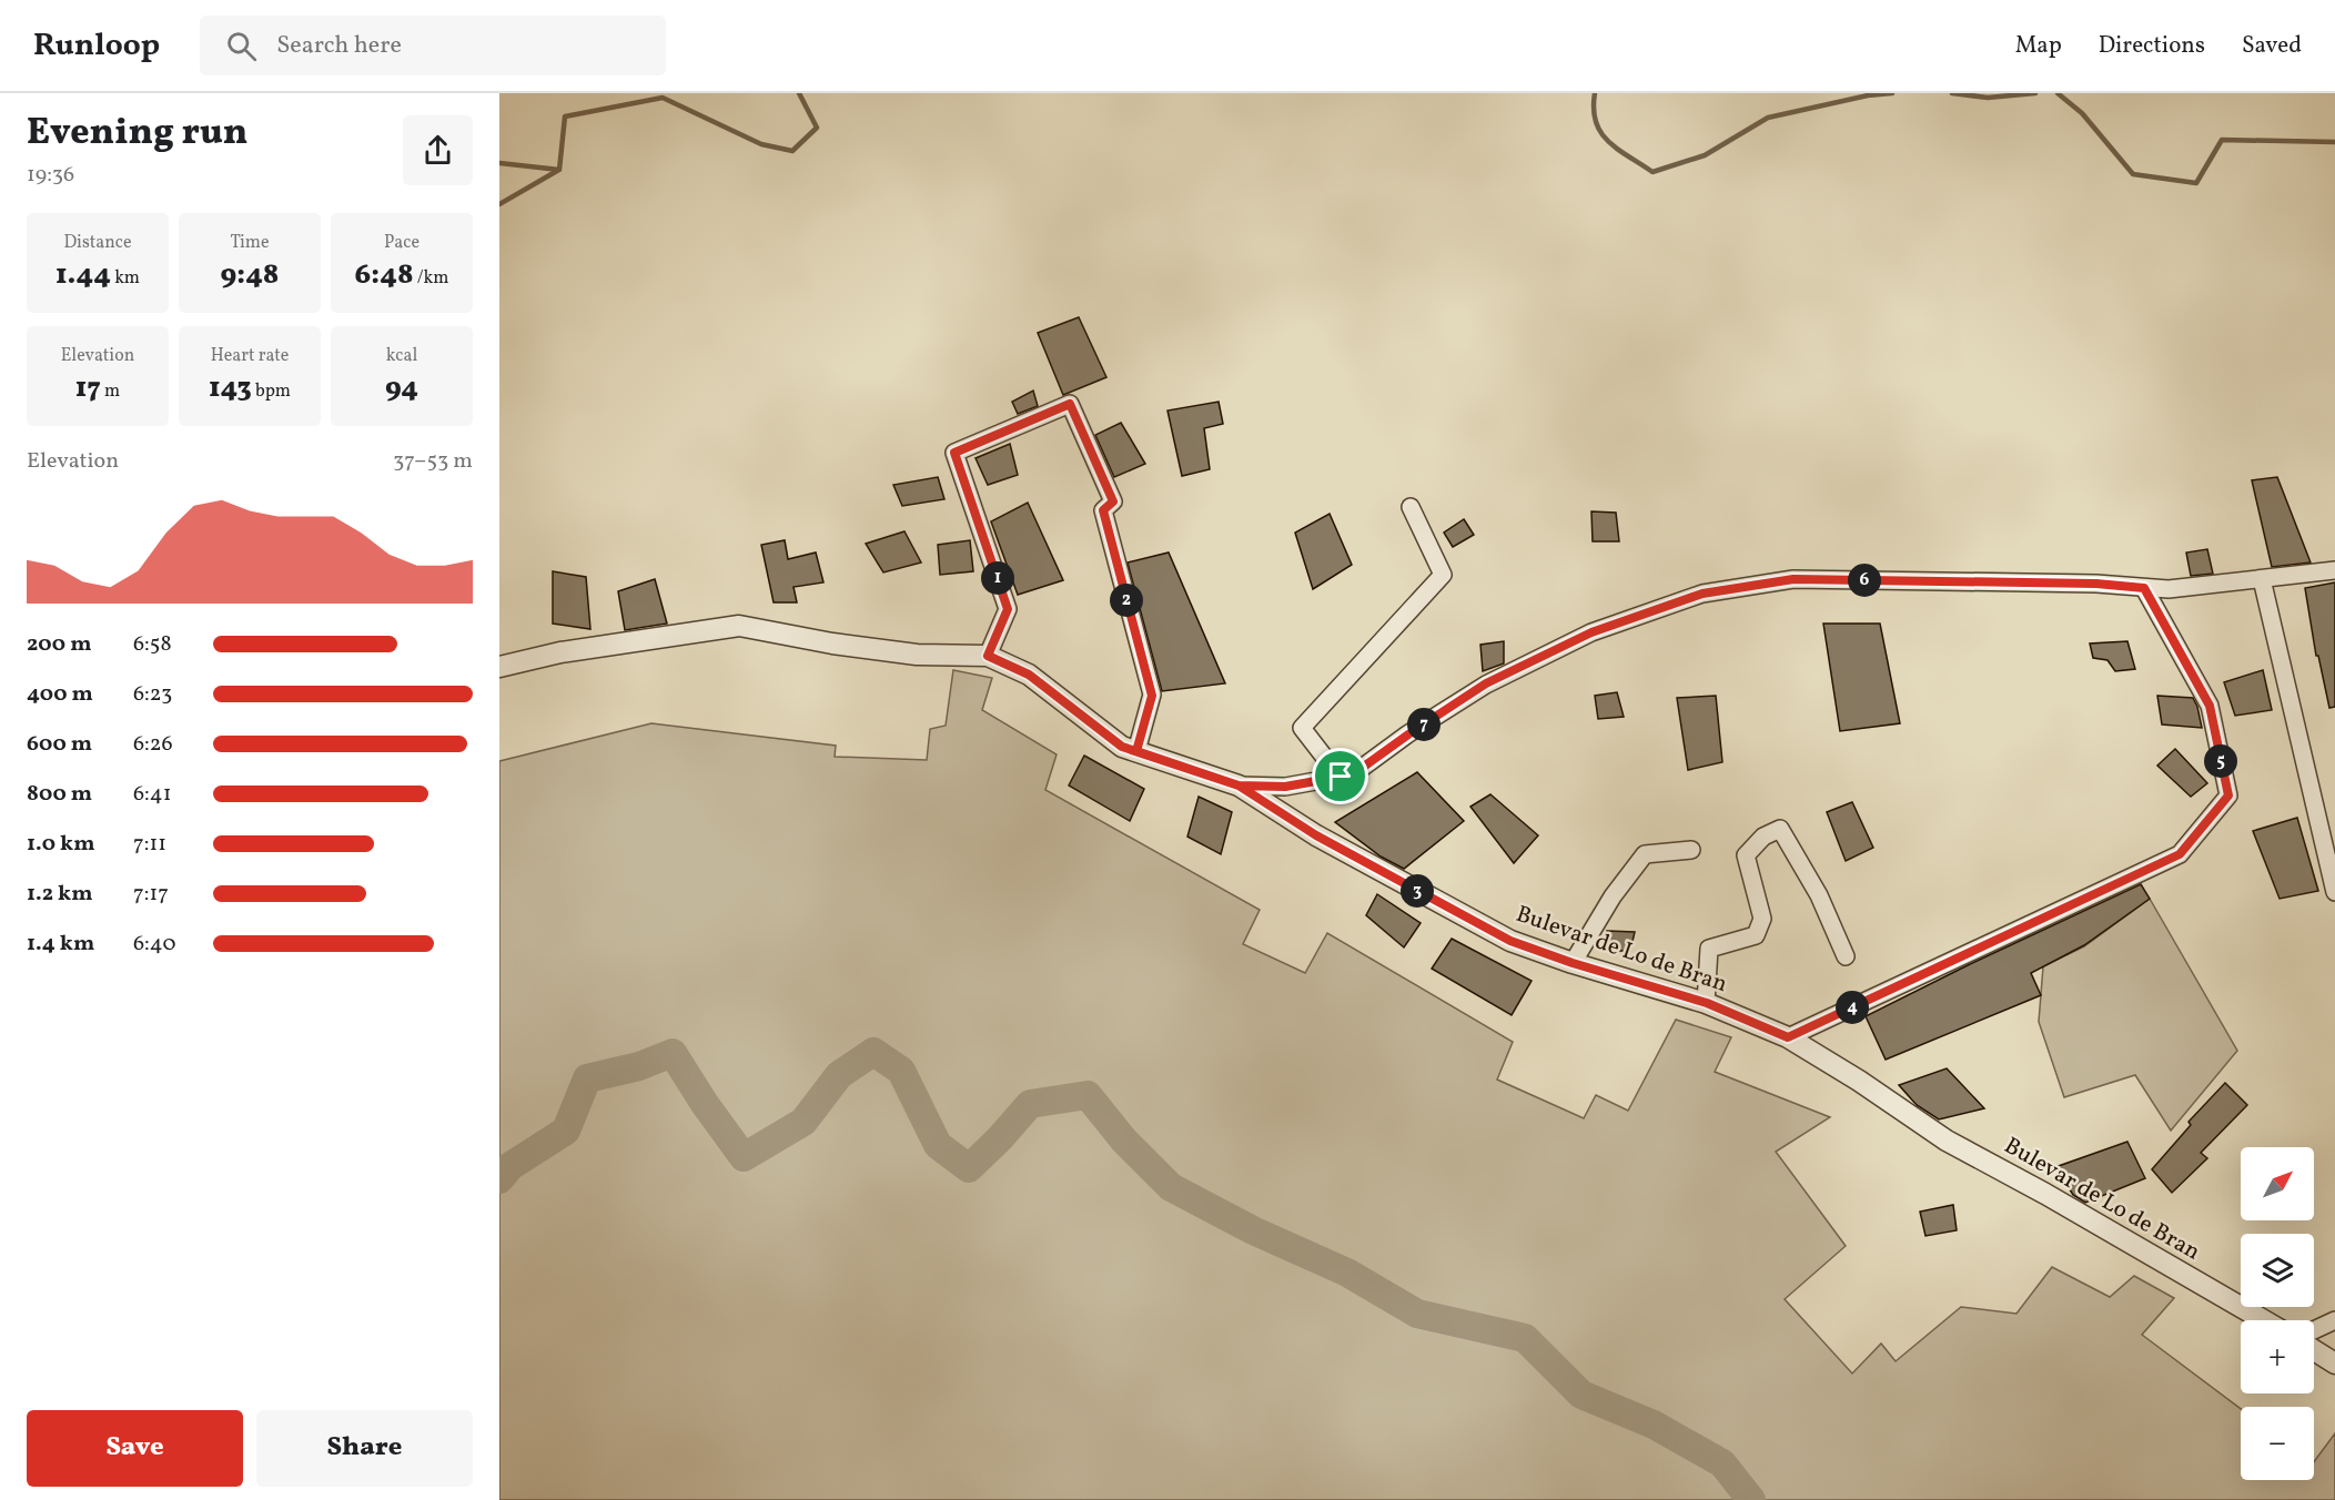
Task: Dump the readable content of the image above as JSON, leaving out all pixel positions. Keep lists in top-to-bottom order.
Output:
{
  "streets": {
    "street": ["Bulevar de Lo de Bran"]
  },
  "north": "top right",
  "page": {
    "header": "Runloop",
    "search": "Search here",
    "nav": ["Map", "Directions", "Saved"],
    "heading": ["Evening run", "19:36"],
    "stats": [
      ["Distance", "1.44 km"],
      ["Time", "9:48"],
      ["Pace", "6:48 /km"],
      ["Elevation", "17 m"],
      ["Heart rate", "143 bpm"],
      ["kcal", "94"]
    ],
    "chart": ["Elevation", "37–53 m"],
    "pins": [
      "1",
      "6",
      "2",
      "7",
      "5",
      "3",
      "4"
    ],
    "list": [
      {
        "name": "200 m",
        "note": "6:58"
      },
      {
        "name": "400 m",
        "note": "6:23"
      },
      {
        "name": "600 m",
        "note": "6:26"
      },
      {
        "name": "800 m",
        "note": "6:41"
      },
      {
        "name": "1.0 km",
        "note": "7:11"
      },
      {
        "name": "1.2 km",
        "note": "7:17"
      },
      {
        "name": "1.4 km",
        "note": "6:40"
      }
    ],
    "map_buttons": ["+", "−"],
    "buttons": ["Save", "Share"]
  }
}
